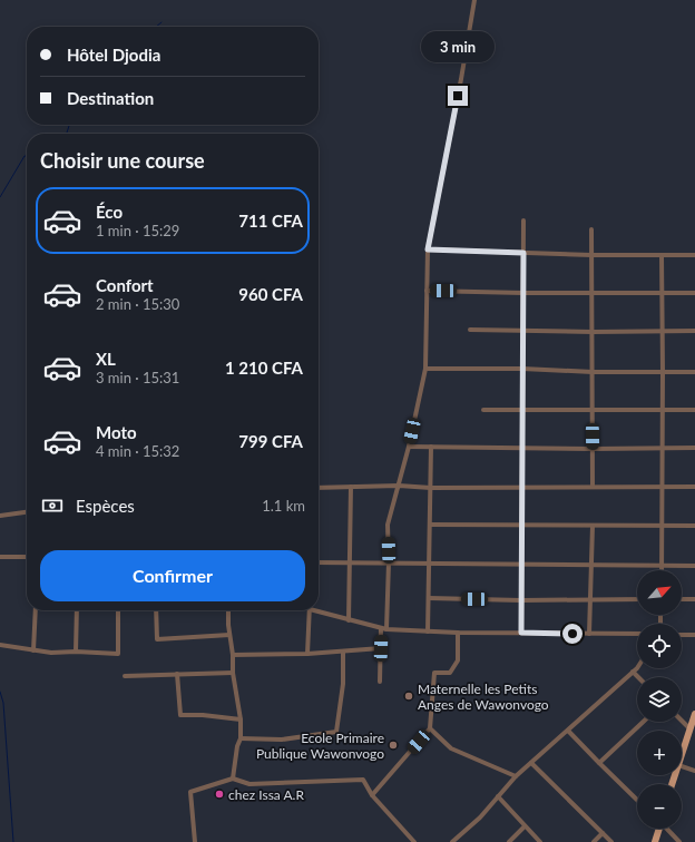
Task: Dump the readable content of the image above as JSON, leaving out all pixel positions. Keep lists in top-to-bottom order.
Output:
{
  "places": ["Maternelle les Petits Anges de Wawonvogo", "Ecole Primaire Publique Wawonvogo", "chez Issa A.R"],
  "north": "top right",
  "page": {
    "banner": ["Hôtel Djodia", "Destination"],
    "bubble": "3 min",
    "heading": "Choisir une course",
    "list": [
      {
        "name": "Éco",
        "note": "1 min · 15:29",
        "value": "711 CFA"
      },
      {
        "name": "Confort",
        "note": "2 min · 15:30",
        "value": "960 CFA"
      },
      {
        "name": "XL",
        "note": "3 min · 15:31",
        "value": "1 210 CFA"
      },
      {
        "name": "Moto",
        "note": "4 min · 15:32",
        "value": "799 CFA"
      }
    ],
    "pay": ["Espèces", "1.1 km"],
    "buttons": "Confirmer",
    "map_buttons": ["+", "−"]
  }
}
